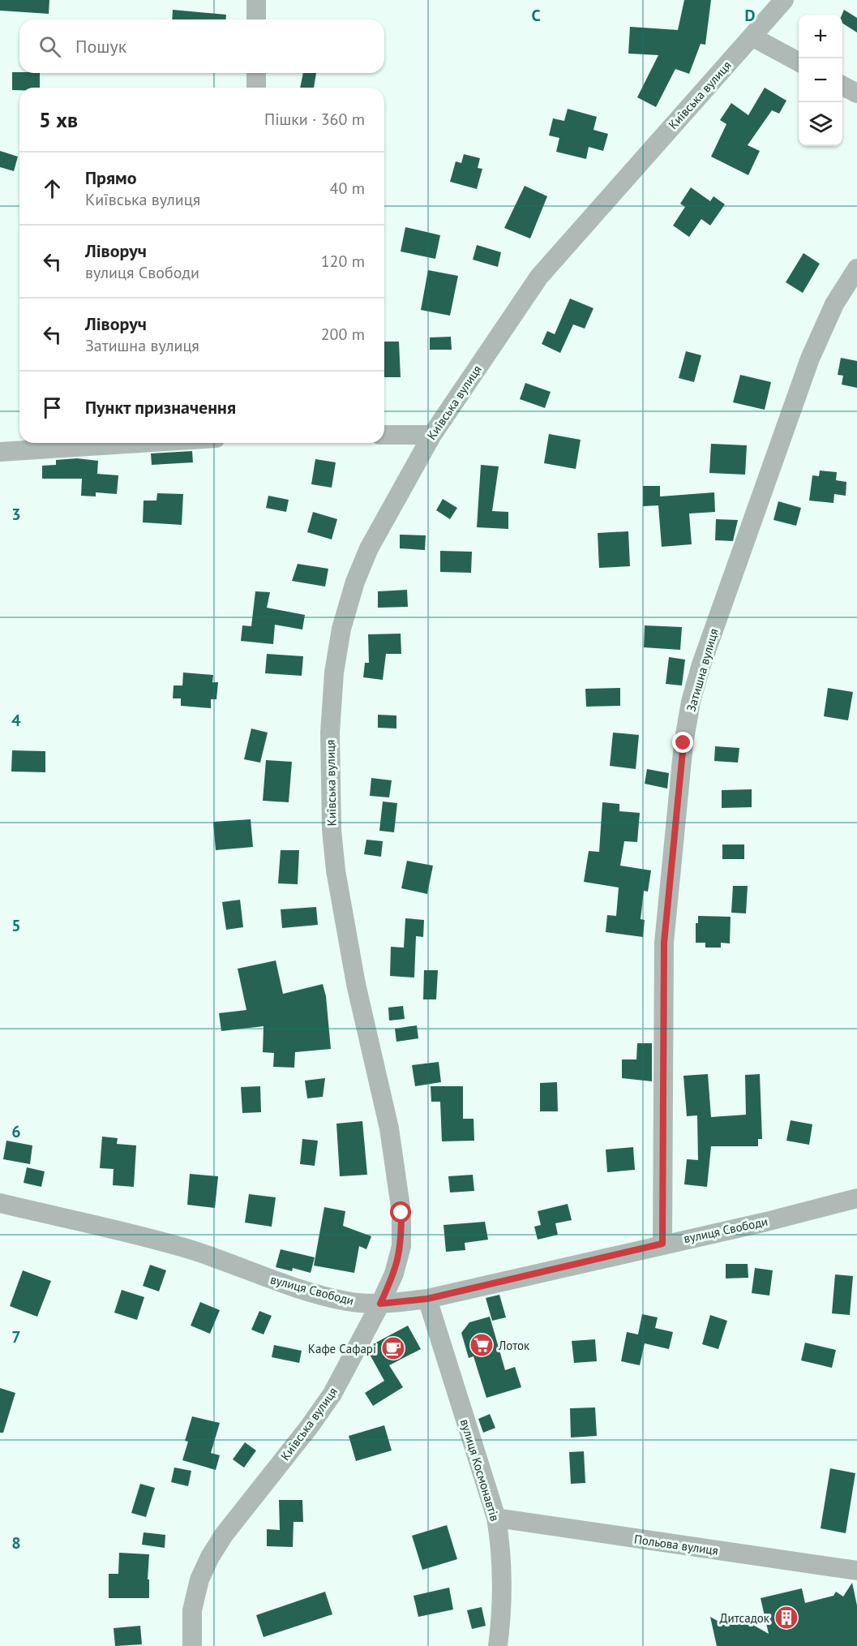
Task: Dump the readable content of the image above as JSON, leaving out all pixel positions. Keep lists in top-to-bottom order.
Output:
{
  "streets": {
    "street": [
      "Київська вулиця",
      "Затишна вулиця",
      "вулиця Свободи",
      "вулиця Космонавтів",
      "Польова вулиця"
    ]
  },
  "crossings": [
    ["Київська вулиця", "вулиця Свободи"],
    ["Затишна вулиця", "вулиця Свободи"],
    ["вулиця Свободи", "вулиця Космонавтів"],
    ["вулиця Космонавтів", "Польова вулиця"]
  ],
  "places": {
    "supermarket": ["Лоток"],
    "cafe": ["Кафе Сафарі"],
    "building": ["Дитсадок"]
  },
  "page": {
    "map_buttons": ["+", "−"],
    "search": "Пошук",
    "heading": ["5 хв", "Пішки · 360 m"],
    "list": [
      ["Прямо", "Київська вулиця", "40 m"],
      ["Ліворуч", "вулиця Свободи", "120 m"],
      ["Ліворуч", "Затишна вулиця", "200 m"],
      "Пункт призначення"
    ]
  },
  "grid": {
    "columns": ["C", "D"],
    "rows": [
      "3",
      "4",
      "5",
      "6",
      "7",
      "8"
    ]
  }
}
